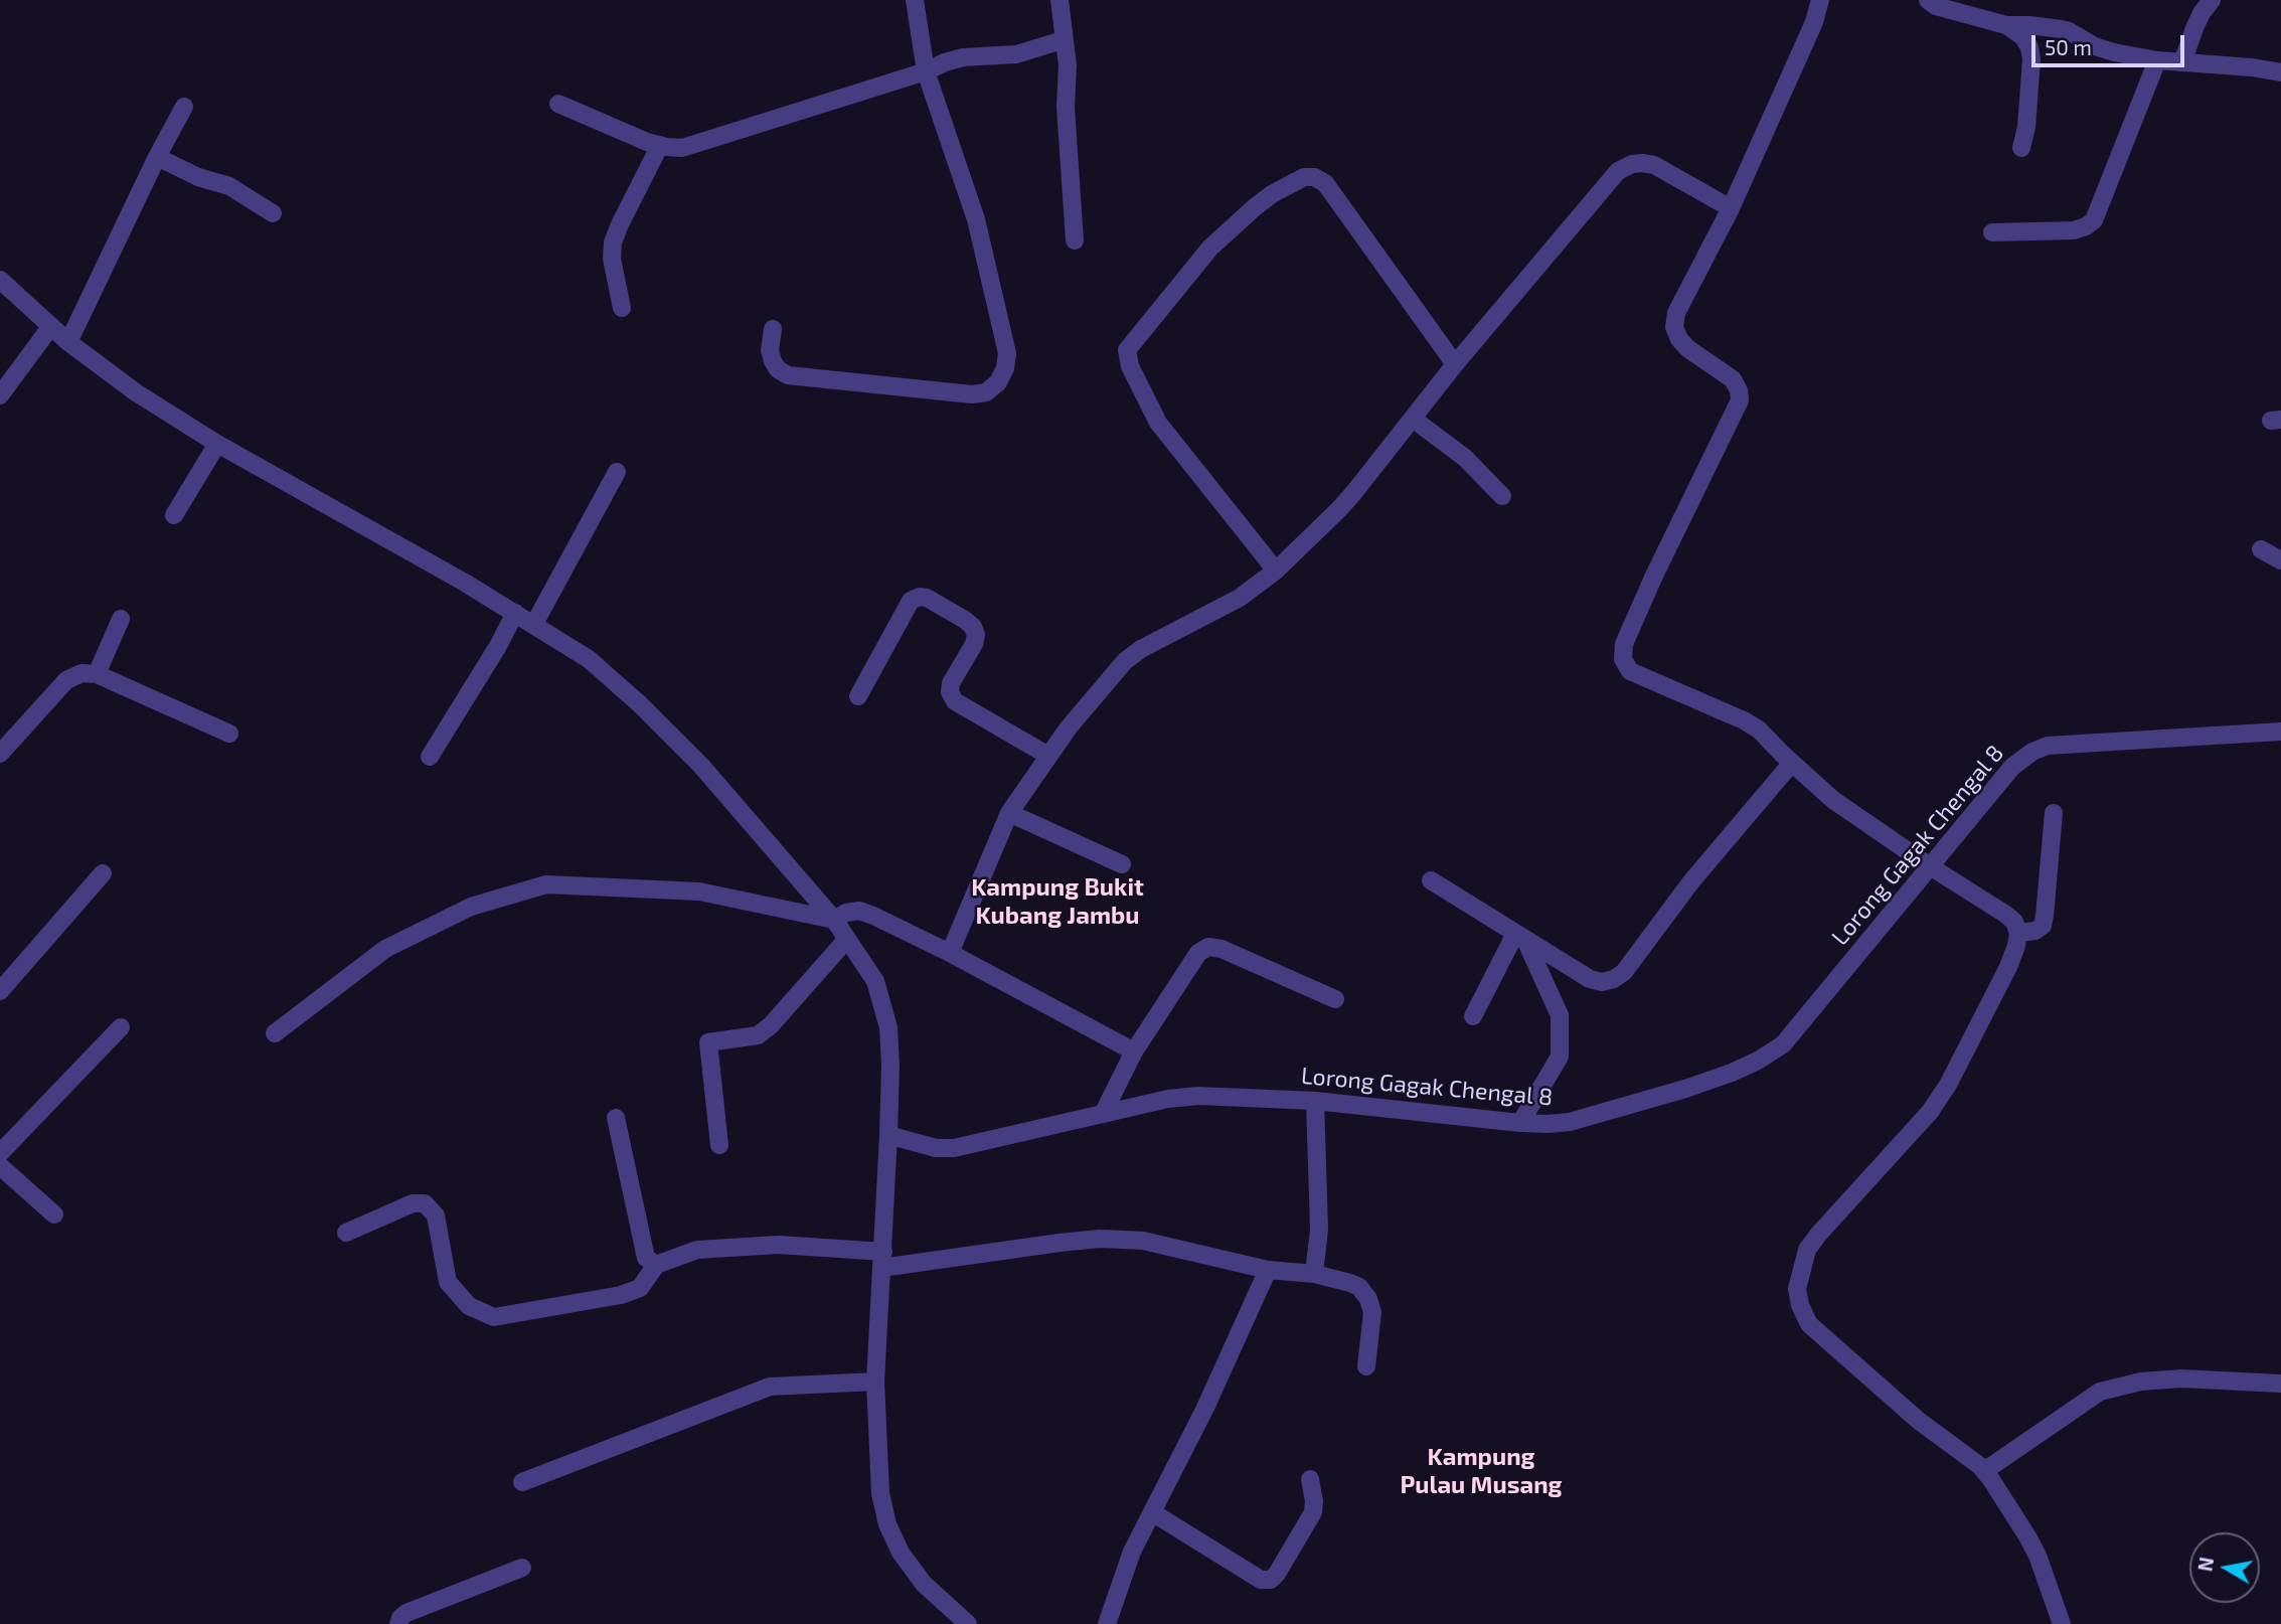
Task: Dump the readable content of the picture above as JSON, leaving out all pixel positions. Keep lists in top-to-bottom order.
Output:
{
  "streets": {
    "street": ["Lorong Gagak Chengal 8"]
  },
  "districts": ["Kampung Bukit Kubang Jambu", "Kampung Pulau Musang"],
  "scale_bar": "50 m",
  "north": "left"
}
